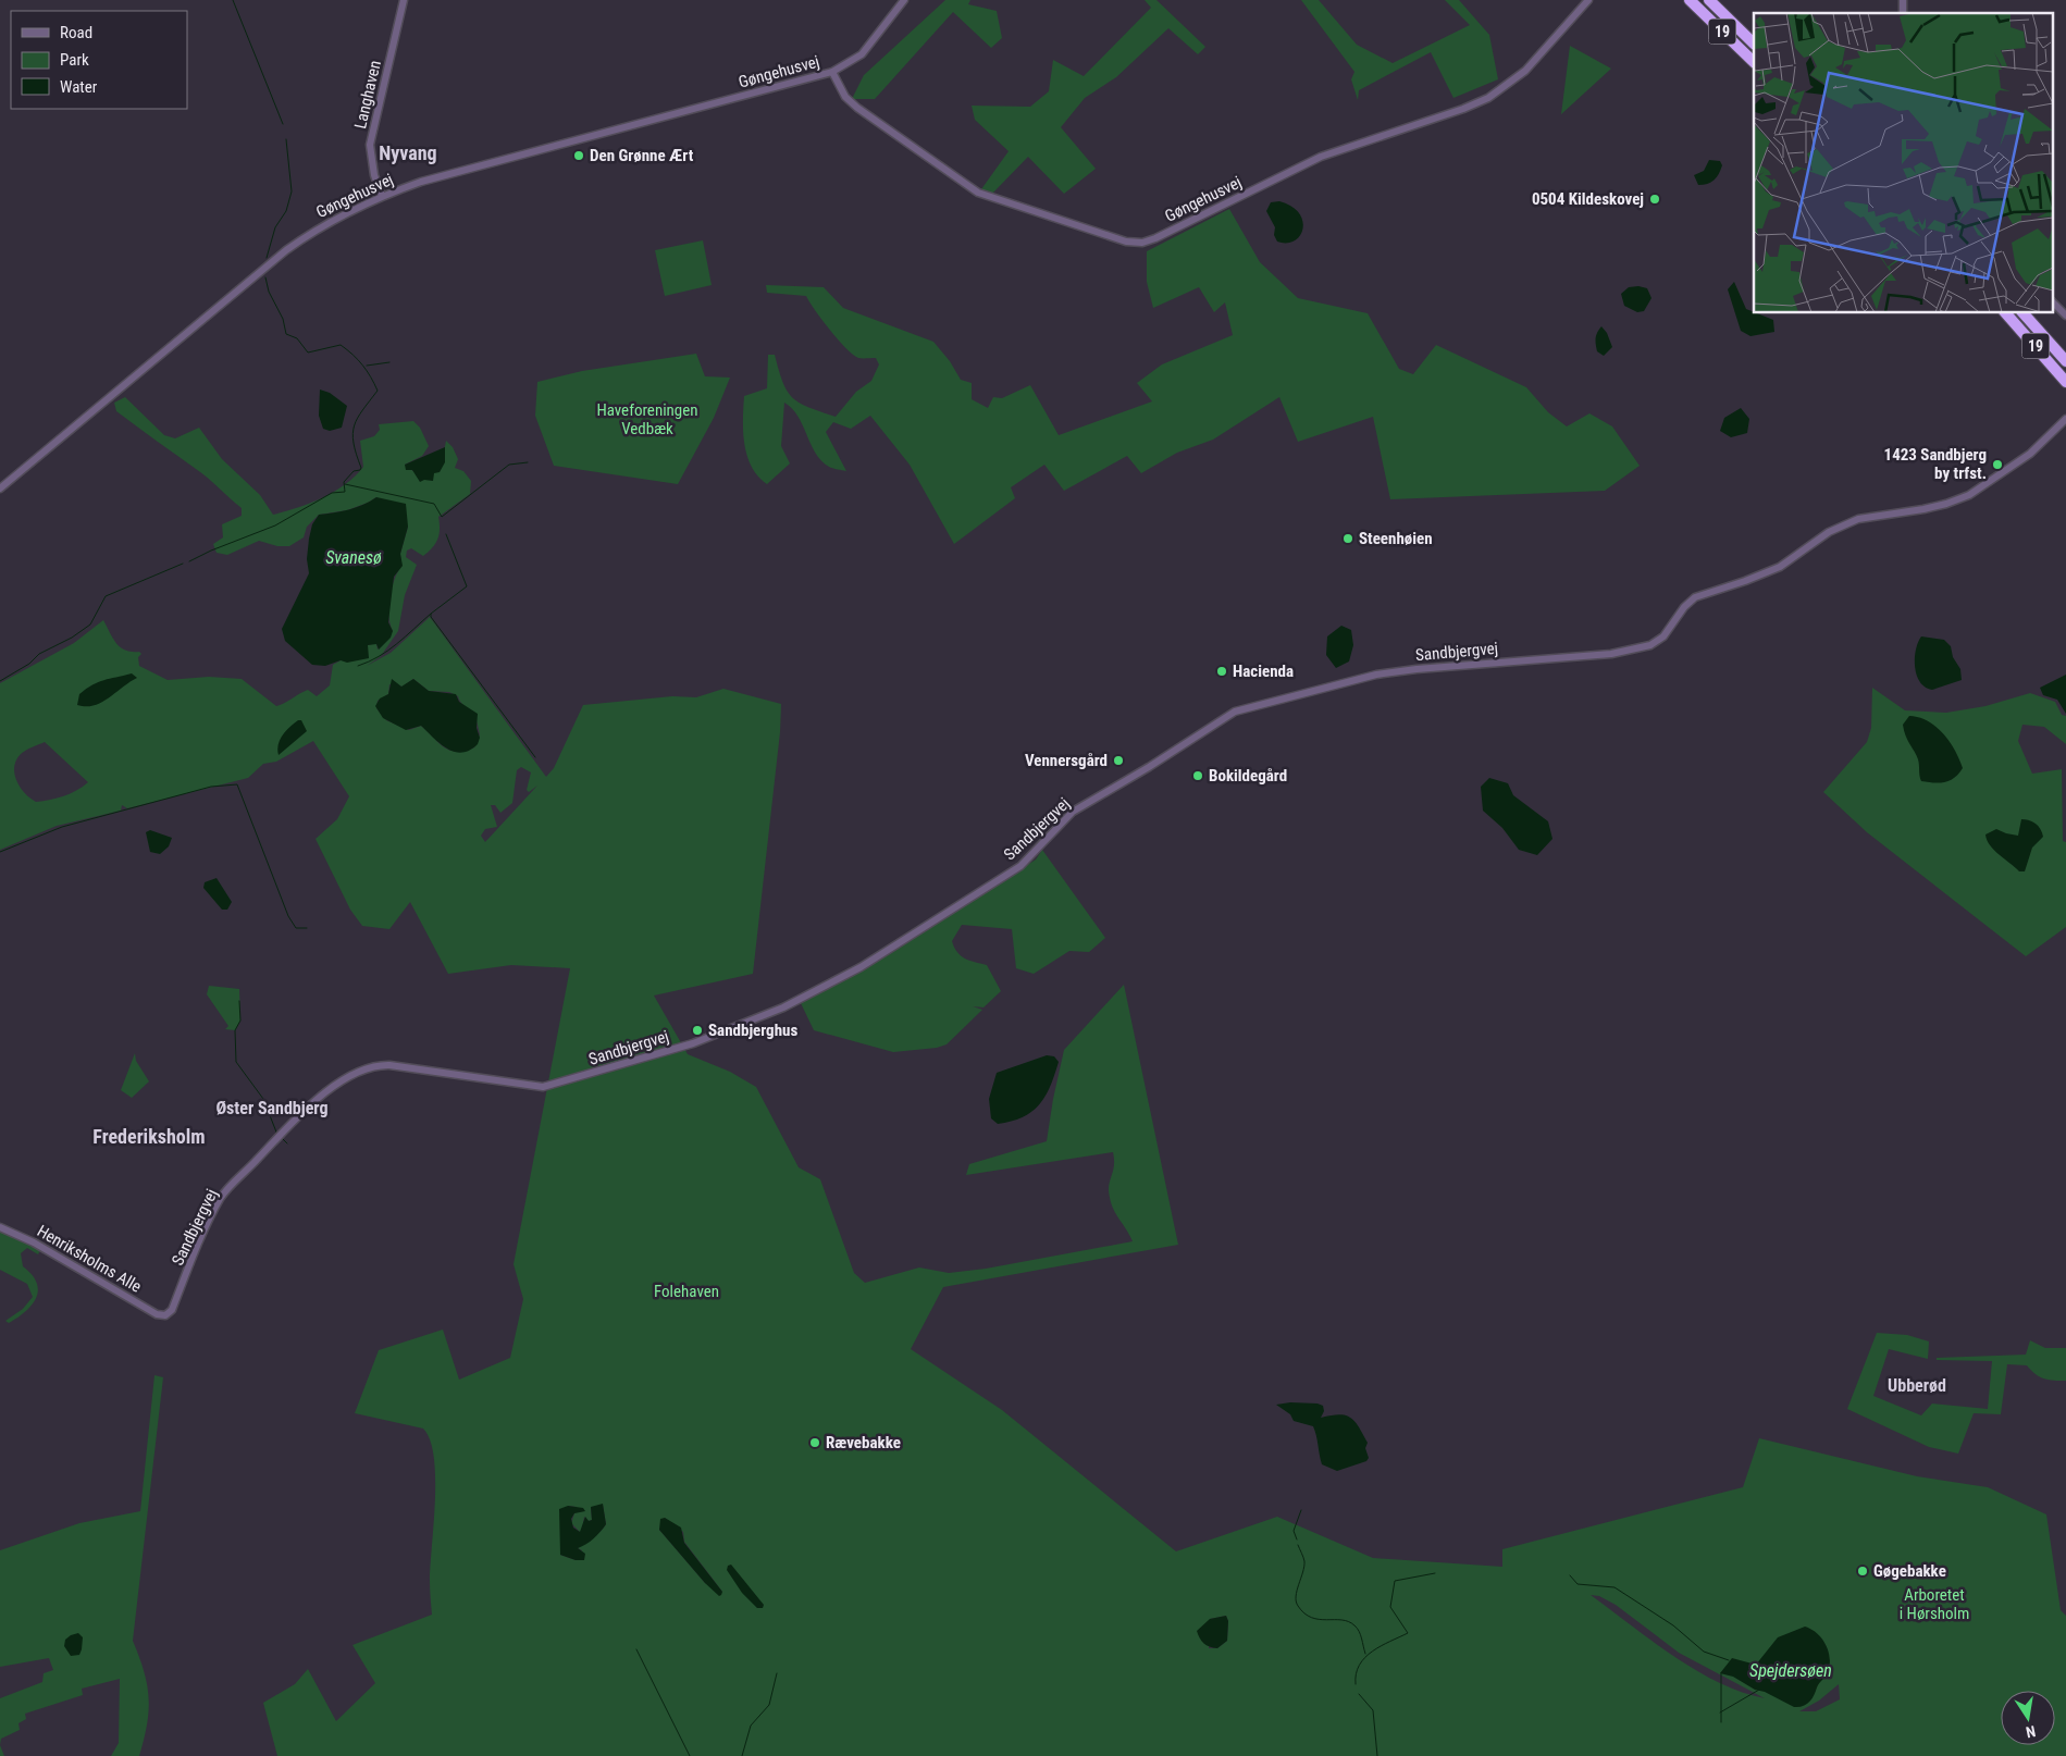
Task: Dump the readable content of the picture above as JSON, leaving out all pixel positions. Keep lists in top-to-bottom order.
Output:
{
  "streets": {
    "highway": ["19"],
    "street": [
      "Gøngehusvej",
      "Langhaven",
      "Sandbjergvej",
      "Henriksholms Alle"
    ]
  },
  "crossings": [
    ["Gøngehusvej", "Langhaven"],
    ["Sandbjergvej", "Henriksholms Alle"]
  ],
  "districts": [
    "Nyvang",
    "Øster Sandbjerg",
    "Frederiksholm",
    "Ubberød"
  ],
  "water": ["Svanesø", "Spejdersøen"],
  "parks": ["Haveforeningen Vedbæk", "Folehaven", "Arboretet i Hørsholm"],
  "places": [
    "Den Grønne Ært",
    "0504 Kildeskovej",
    "1423 Sandbjerg by trfst.",
    "Steenhøien",
    "Hacienda",
    "Vennersgård",
    "Bokildegård",
    "Sandbjerghus",
    "Rævebakke",
    "Gøgebakke"
  ],
  "legend": ["Road", "Park", "Water"],
  "north": "bottom"
}
